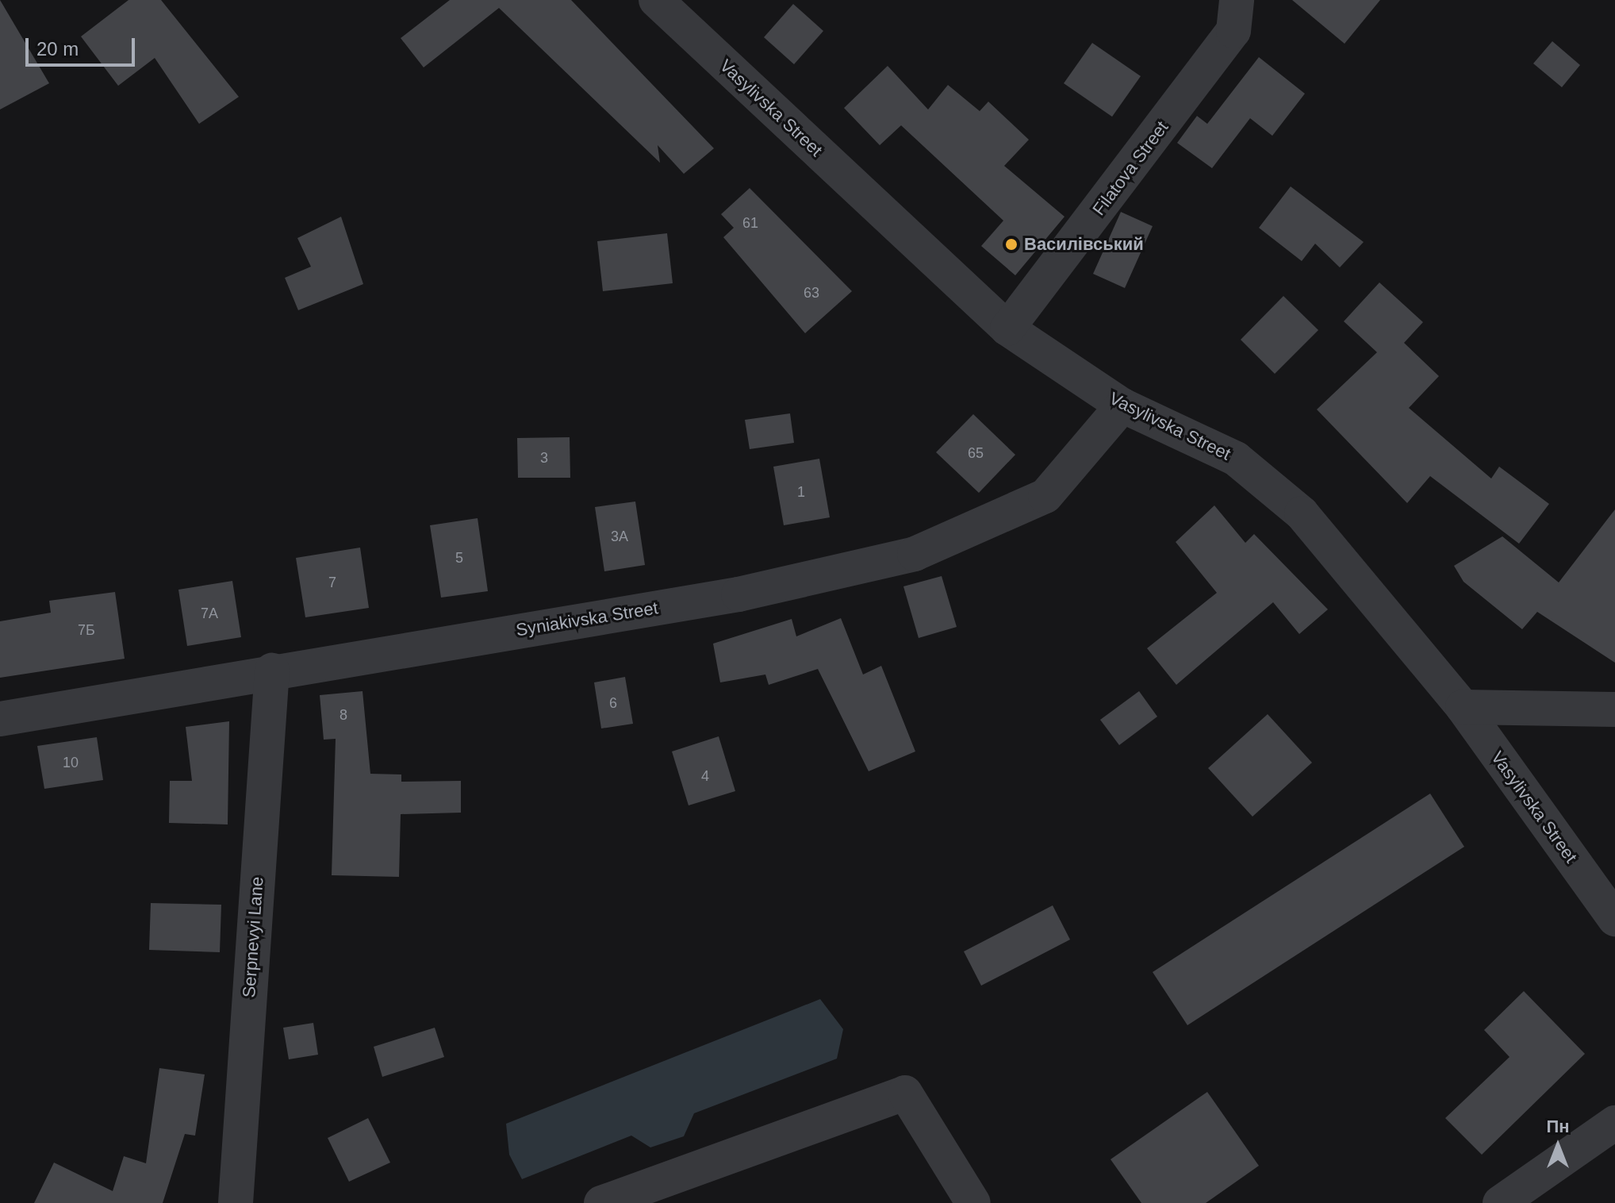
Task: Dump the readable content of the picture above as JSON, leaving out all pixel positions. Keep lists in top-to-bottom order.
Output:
{
  "streets": {
    "street": [
      "Vasylivska Street",
      "Filatova Street",
      "Syniakivska Street",
      "Serpnevyi Lane"
    ]
  },
  "crossings": [
    ["Vasylivska Street", "Filatova Street"],
    ["Vasylivska Street", "Syniakivska Street"],
    ["Syniakivska Street", "Serpnevyi Lane"]
  ],
  "places": ["Василівський"],
  "house_numbers": [
    "61",
    "63",
    "65",
    "3",
    "1",
    "3А",
    "5",
    "7",
    "7А",
    "7Б",
    "6",
    "8",
    "10",
    "4"
  ],
  "scale_bar": "20 m",
  "north": "top"
}
